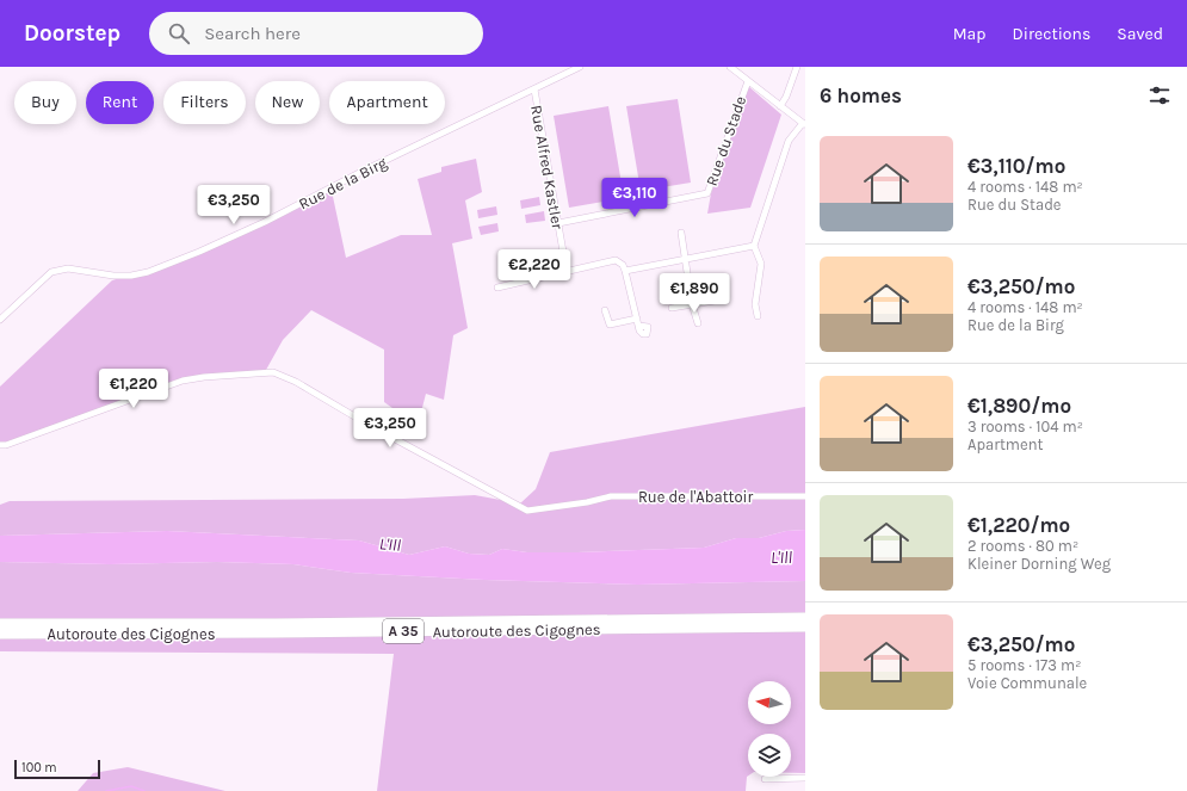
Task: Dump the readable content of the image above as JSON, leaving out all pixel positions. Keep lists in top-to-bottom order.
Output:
{
  "streets": {
    "highway": ["Autoroute des Cigognes", "A 35"],
    "street": [
      "Rue du Stade",
      "Rue Alfred Kastler",
      "Rue de la Birg",
      "Rue de l'Abattoir"
    ]
  },
  "crossings": [
    ["Rue du Stade", "Rue Alfred Kastler"],
    ["Rue Alfred Kastler", "Rue de la Birg"]
  ],
  "water": ["L'Ill"],
  "scale_bar": "100 m",
  "north": "left",
  "page": {
    "header": "Doorstep",
    "search": "Search here",
    "nav": ["Map", "Directions", "Saved"],
    "heading": "6 homes",
    "chip": [
      "Buy",
      "Rent",
      "Filters",
      "New",
      "Apartment"
    ],
    "list": [
      {
        "name": "€3,110/mo",
        "note": "4 rooms · 148 m² · Rue du Stade"
      },
      {
        "name": "€3,250/mo",
        "note": "4 rooms · 148 m² · Rue de la Birg"
      },
      {
        "name": "€1,890/mo",
        "note": "3 rooms · 104 m² · Apartment"
      },
      {
        "name": "€1,220/mo",
        "note": "2 rooms · 80 m² · Kleiner Dorning Weg"
      },
      {
        "name": "€3,250/mo",
        "note": "5 rooms · 173 m² · Voie Communale"
      }
    ],
    "price": [
      "€3,110",
      "€3,250",
      "€2,220",
      "€1,890",
      "€1,220",
      "€3,250"
    ],
    "scale": "100 m"
  }
}
